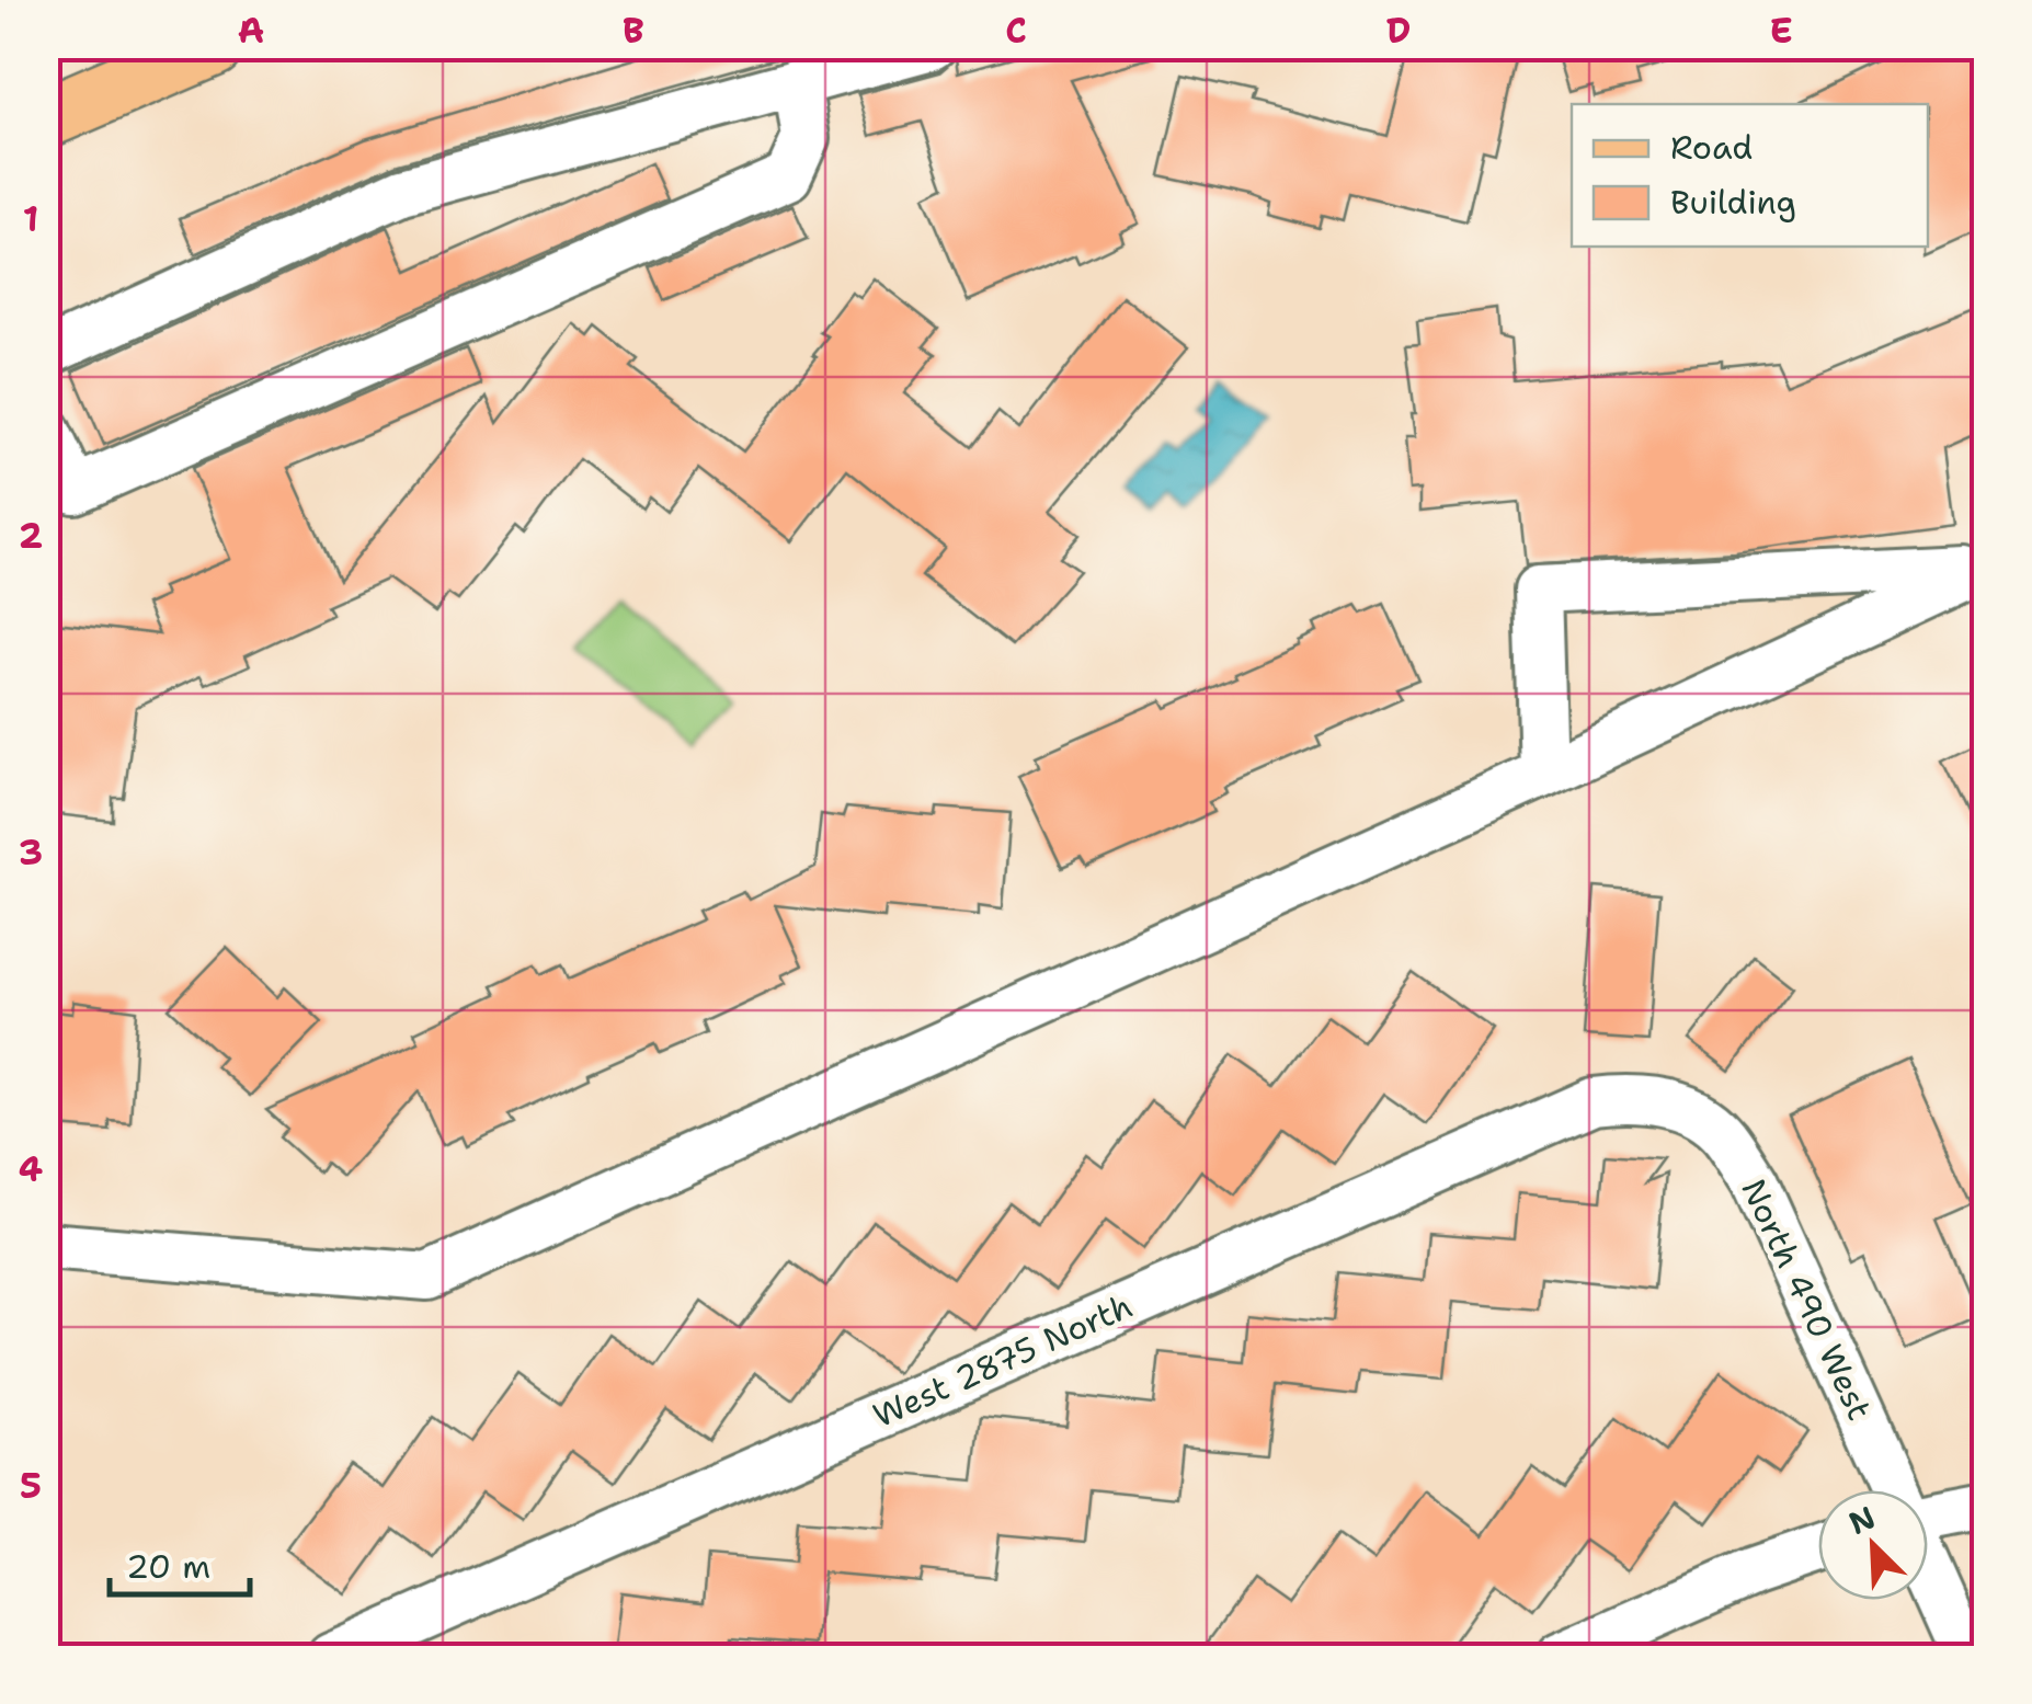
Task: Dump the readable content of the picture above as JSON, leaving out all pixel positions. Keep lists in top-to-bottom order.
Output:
{
  "streets": {
    "street": ["North 490 West", "West 2875 North"]
  },
  "crossings": [
    ["North 490 West", "West 2875 North"]
  ],
  "legend": ["Road", "Building"],
  "scale_bar": "20 m",
  "north": "top left",
  "grid": {
    "columns": [
      "A",
      "B",
      "C",
      "D",
      "E"
    ],
    "rows": [
      "1",
      "2",
      "3",
      "4",
      "5"
    ]
  }
}
